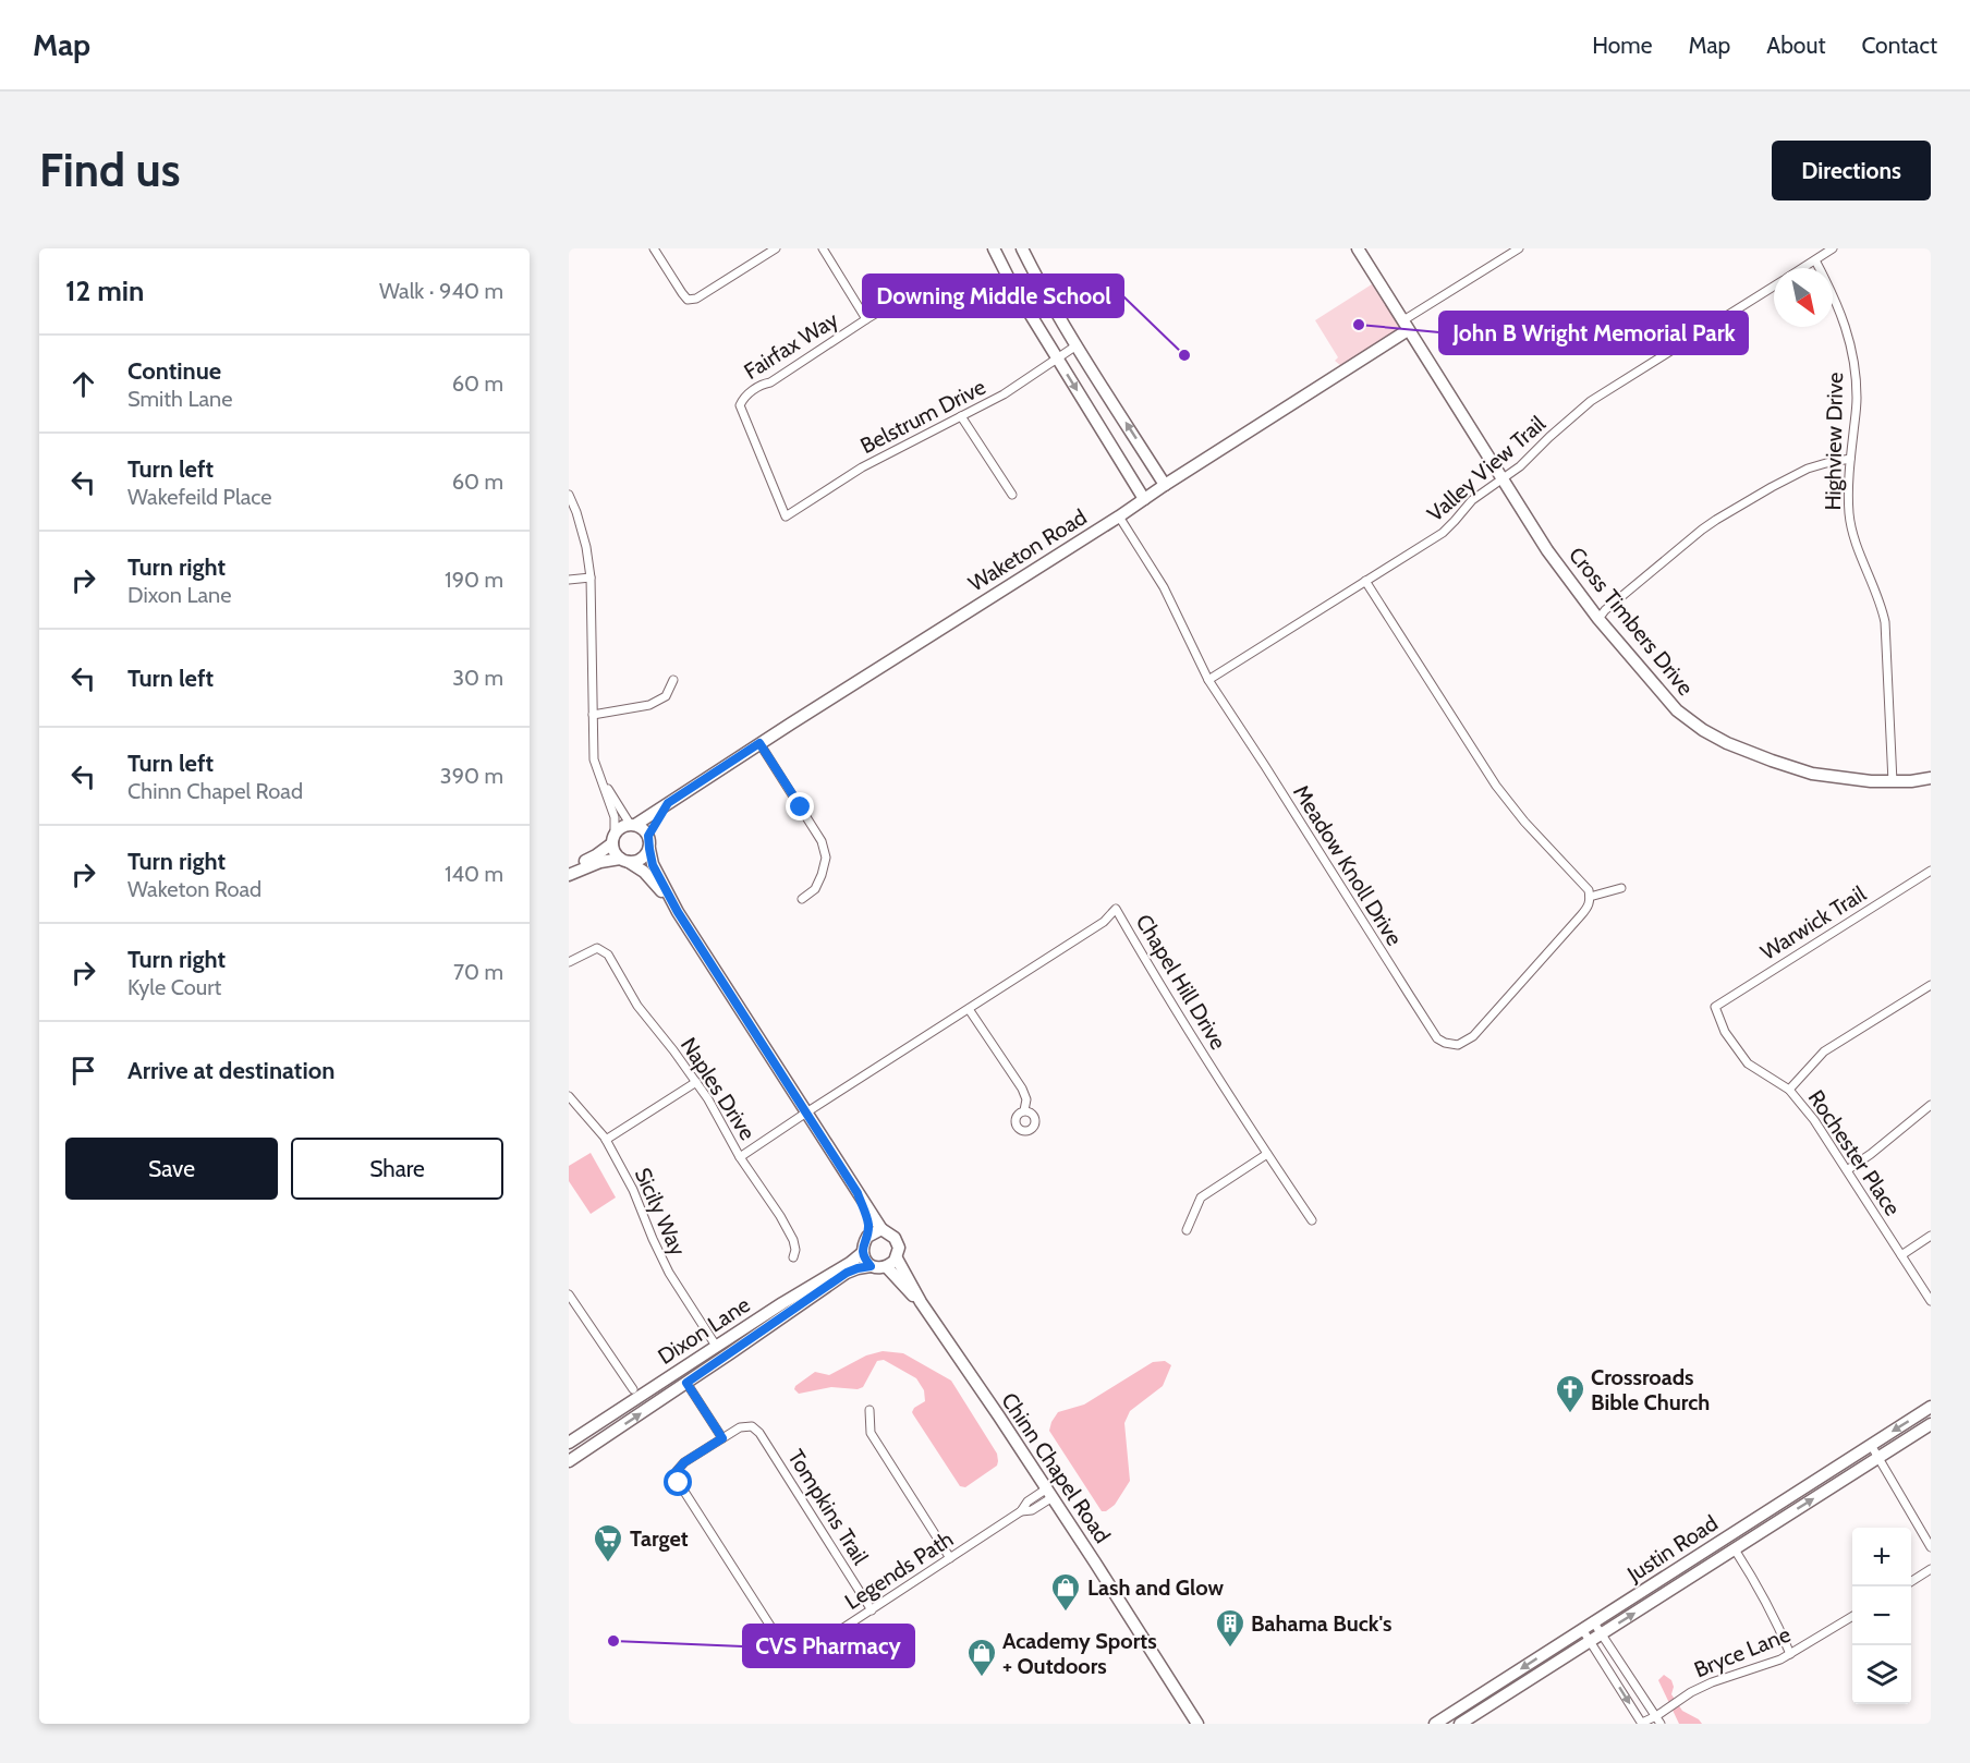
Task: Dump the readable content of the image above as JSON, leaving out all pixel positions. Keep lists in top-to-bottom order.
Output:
{
  "streets": {
    "street": [
      "Fairfax Way",
      "Belstrum Drive",
      "Highview Drive",
      "Valley View Trail",
      "Waketon Road",
      "Cross Timbers Drive",
      "Meadow Knoll Drive",
      "Warwick Trail",
      "Chapel Hill Drive",
      "Naples Drive",
      "Rochester Place",
      "Sicily Way",
      "Dixon Lane",
      "Chinn Chapel Road",
      "Tompkins Trail",
      "Justin Road",
      "Legends Path",
      "Bryce Lane"
    ]
  },
  "crossings": [
    ["Fairfax Way", "Belstrum Drive"],
    ["Highview Drive", "Valley View Trail"],
    ["Highview Drive", "Cross Timbers Drive"],
    ["Valley View Trail", "Cross Timbers Drive"],
    ["Valley View Trail", "Meadow Knoll Drive"],
    ["Waketon Road", "Cross Timbers Drive"],
    ["Waketon Road", "Meadow Knoll Drive"],
    ["Warwick Trail", "Rochester Place"],
    ["Chapel Hill Drive", "Naples Drive"],
    ["Sicily Way", "Dixon Lane"],
    ["Dixon Lane", "Chinn Chapel Road"],
    ["Chinn Chapel Road", "Legends Path"],
    ["Tompkins Trail", "Legends Path"]
  ],
  "places": {
    "other": ["John B Wright Memorial Park", "Downing Middle School", "CVS Pharmacy"],
    "church": ["Crossroads Bible Church"],
    "supermarket": ["Target"],
    "shop": ["Lash and Glow", "Academy Sports + Outdoors"],
    "building": ["Bahama Buck's"]
  },
  "north": "bottom right",
  "page": {
    "header": "Map",
    "nav": [
      "Home",
      "Map",
      "About",
      "Contact"
    ],
    "buttons": [
      "Directions",
      ["Save", "Share"]
    ],
    "title": "Find us",
    "heading": ["12 min", "Walk · 940 m"],
    "list": [
      ["Continue", "Smith Lane", "60 m"],
      ["Turn left", "Wakefeild Place", "60 m"],
      ["Turn right", "Dixon Lane", "190 m"],
      ["Turn left", "30 m"],
      ["Turn left", "Chinn Chapel Road", "390 m"],
      ["Turn right", "Waketon Road", "140 m"],
      ["Turn right", "Kyle Court", "70 m"],
      "Arrive at destination"
    ],
    "map_buttons": ["+", "−"]
  }
}
